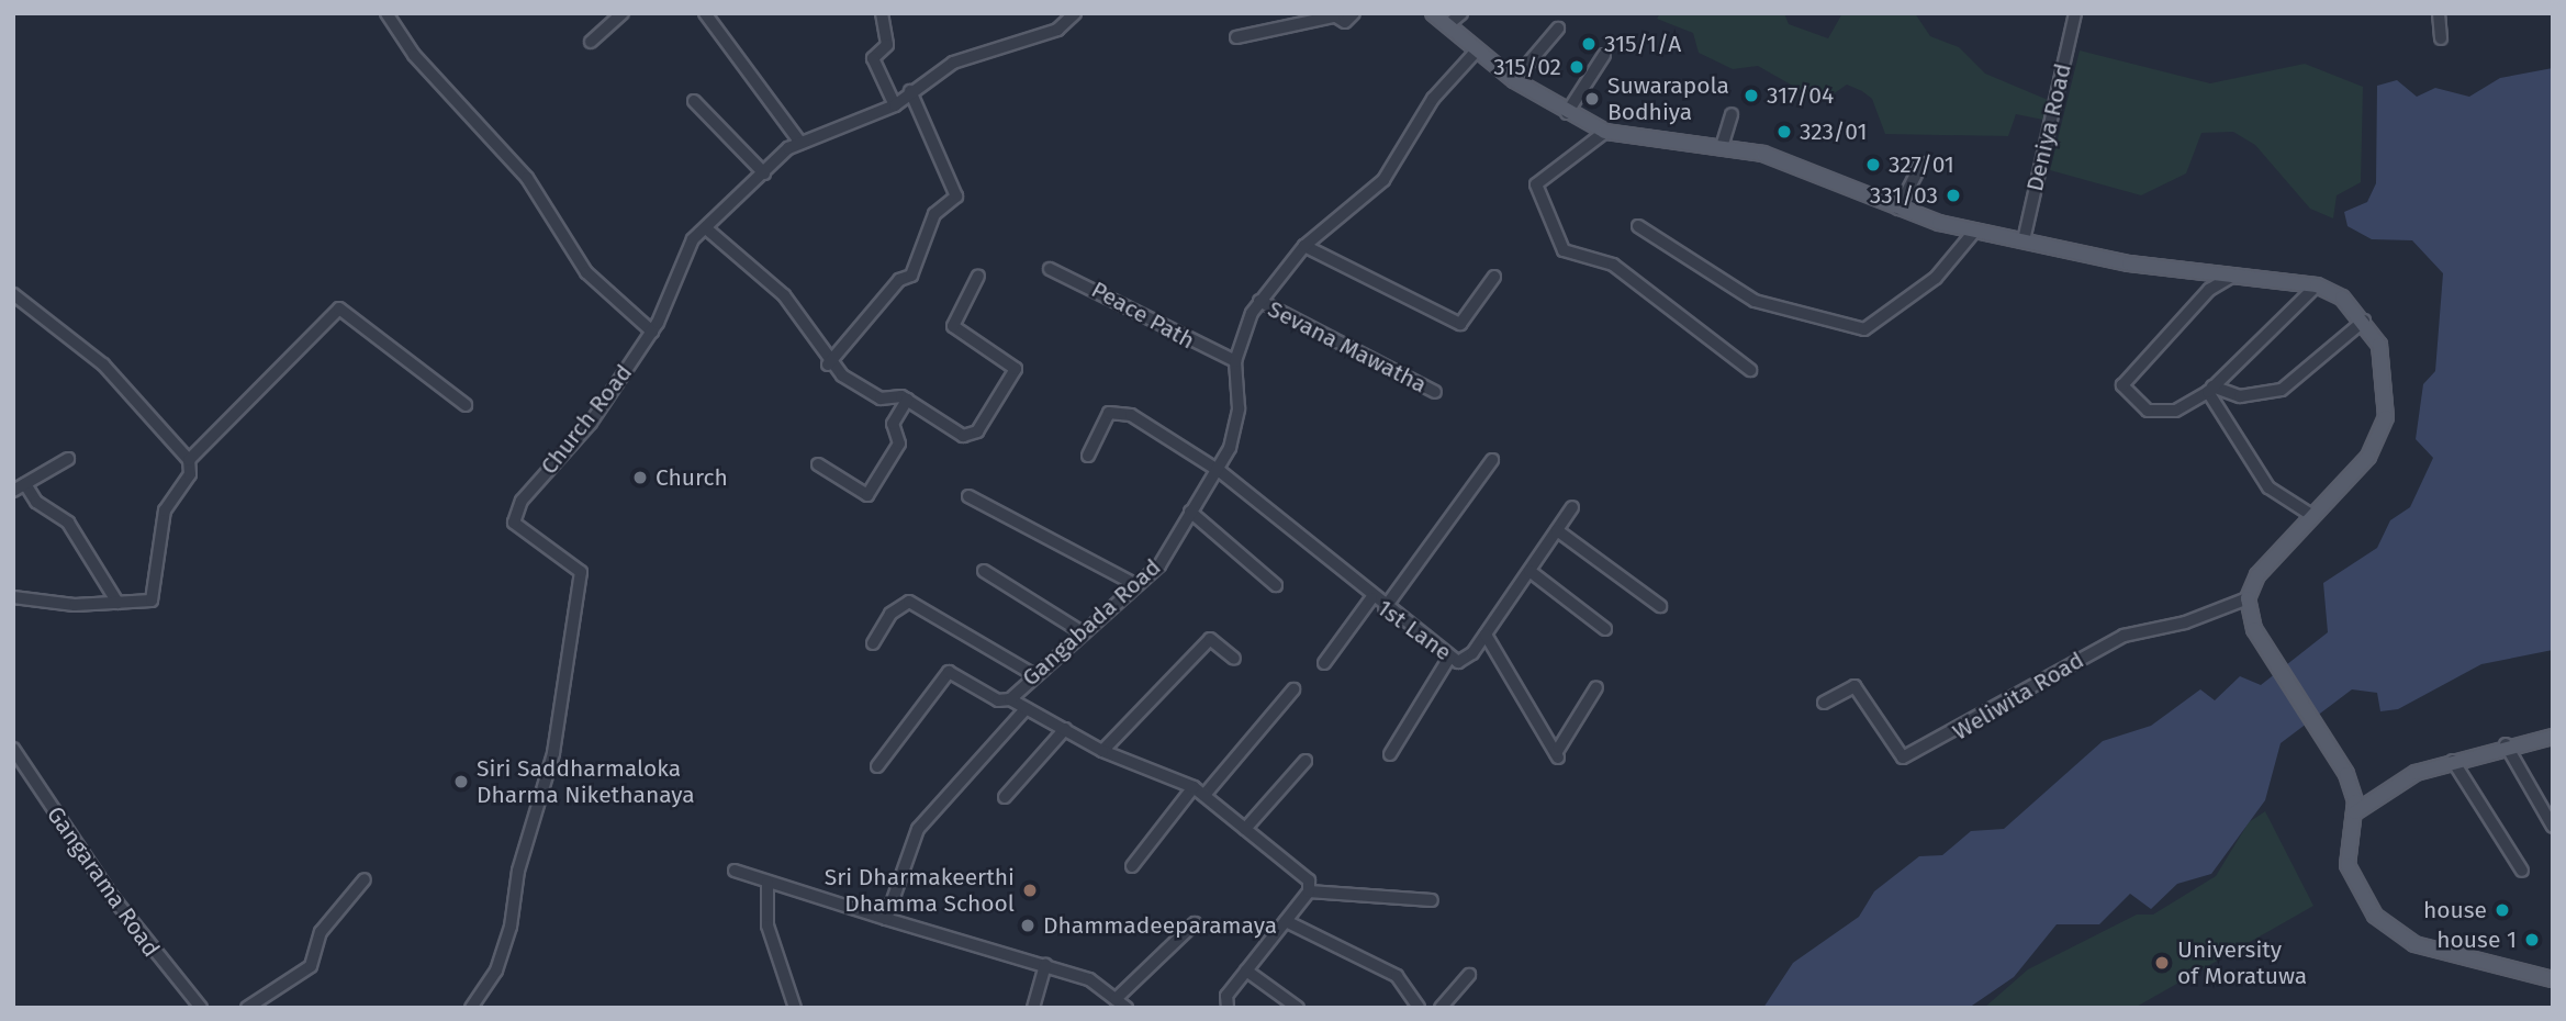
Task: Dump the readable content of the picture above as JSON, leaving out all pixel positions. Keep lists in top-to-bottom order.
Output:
{
  "streets": {
    "street": [
      "Deniya Road",
      "Peace Path",
      "Sevana Mawatha",
      "Church Road",
      "Gangabada Road",
      "1st Lane",
      "Weliwita Road",
      "Gangarama Road"
    ]
  },
  "crossings": [
    ["Peace Path", "Gangabada Road"],
    ["Sevana Mawatha", "Gangabada Road"],
    ["Gangabada Road", "1st Lane"]
  ],
  "places": [
    "315/1/A",
    "315/02",
    "317/04",
    "Suwarapola Bodhiya",
    "323/01",
    "327/01",
    "331/03",
    "Church",
    "Siri Saddharmaloka Dharma Nikethanaya",
    "Sri Dharmakeerthi Dhamma School",
    "house",
    "Dhammadeeparamaya",
    "house 1",
    "University of Moratuwa"
  ]
}
